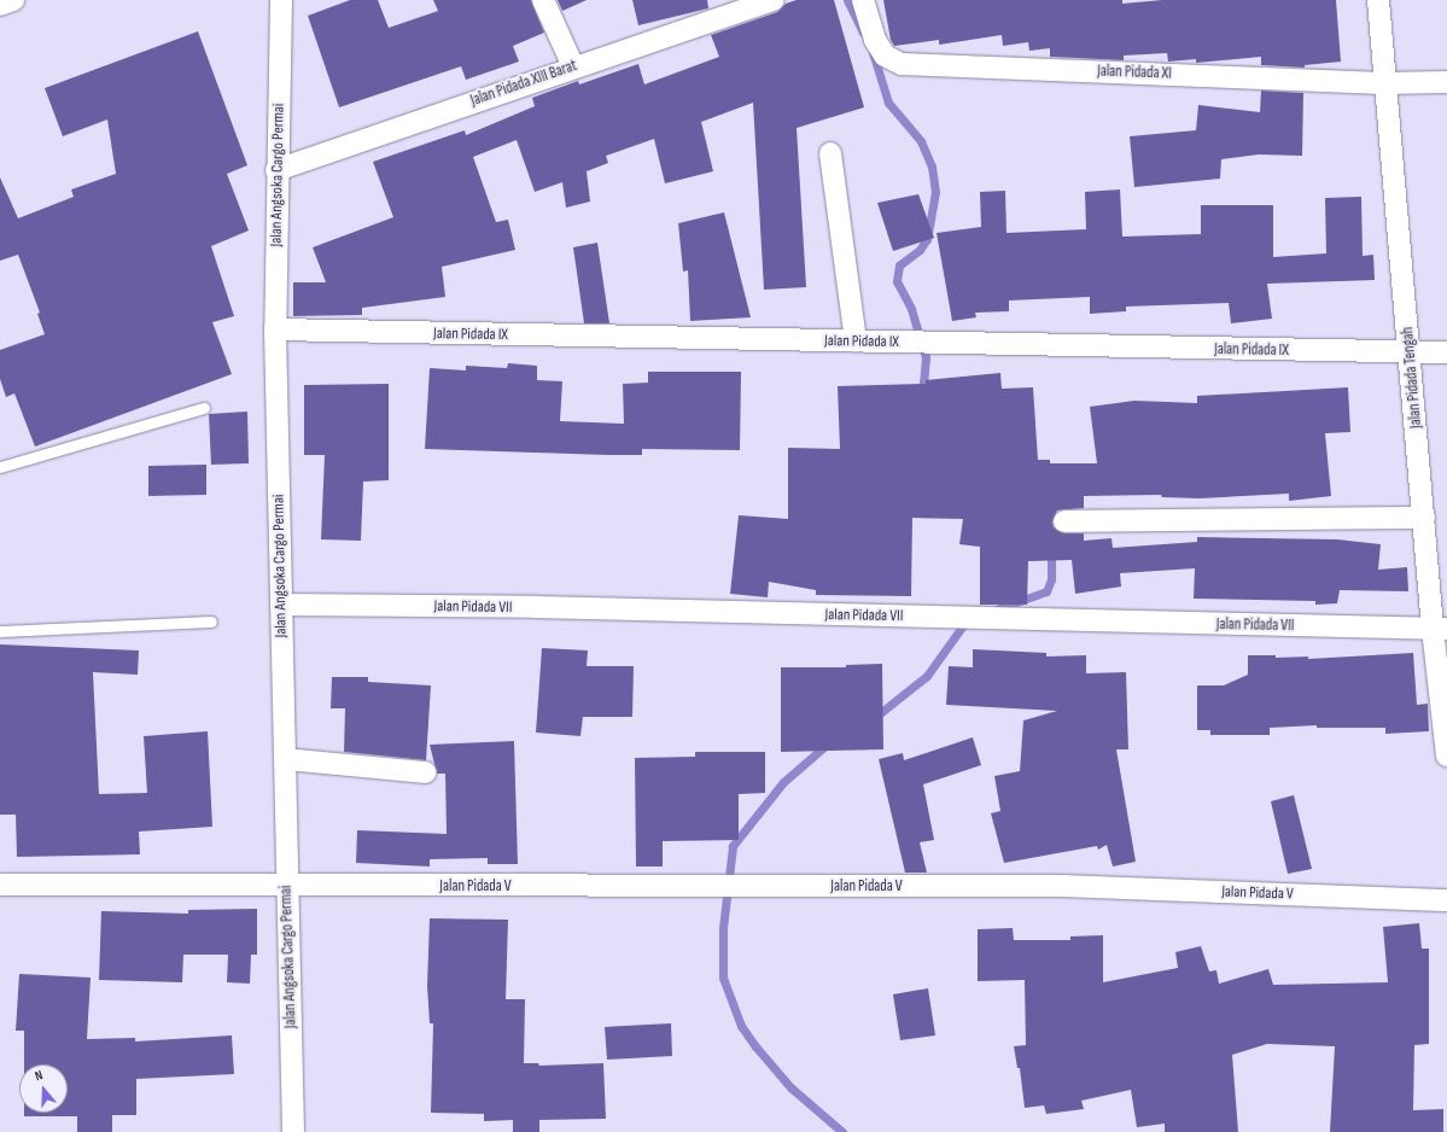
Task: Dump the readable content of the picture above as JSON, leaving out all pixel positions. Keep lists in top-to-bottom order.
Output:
{
  "streets": {
    "street": [
      "Jalan Pidada XI",
      "Jalan Pidada XIII Barat",
      "Jalan Angsoka Cargo Permai",
      "Jalan Pidada IX",
      "Jalan Pidada Tengah",
      "Jalan Pidada VII",
      "Jalan Pidada V"
    ]
  },
  "crossings": [
    ["Jalan Pidada XI", "Jalan Pidada Tengah"],
    ["Jalan Pidada XIII Barat", "Jalan Angsoka Cargo Permai"],
    ["Jalan Angsoka Cargo Permai", "Jalan Pidada IX"],
    ["Jalan Angsoka Cargo Permai", "Jalan Pidada VII"],
    ["Jalan Angsoka Cargo Permai", "Jalan Pidada V"],
    ["Jalan Pidada IX", "Jalan Pidada Tengah"],
    ["Jalan Pidada Tengah", "Jalan Pidada VII"]
  ],
  "north": "top"
}
